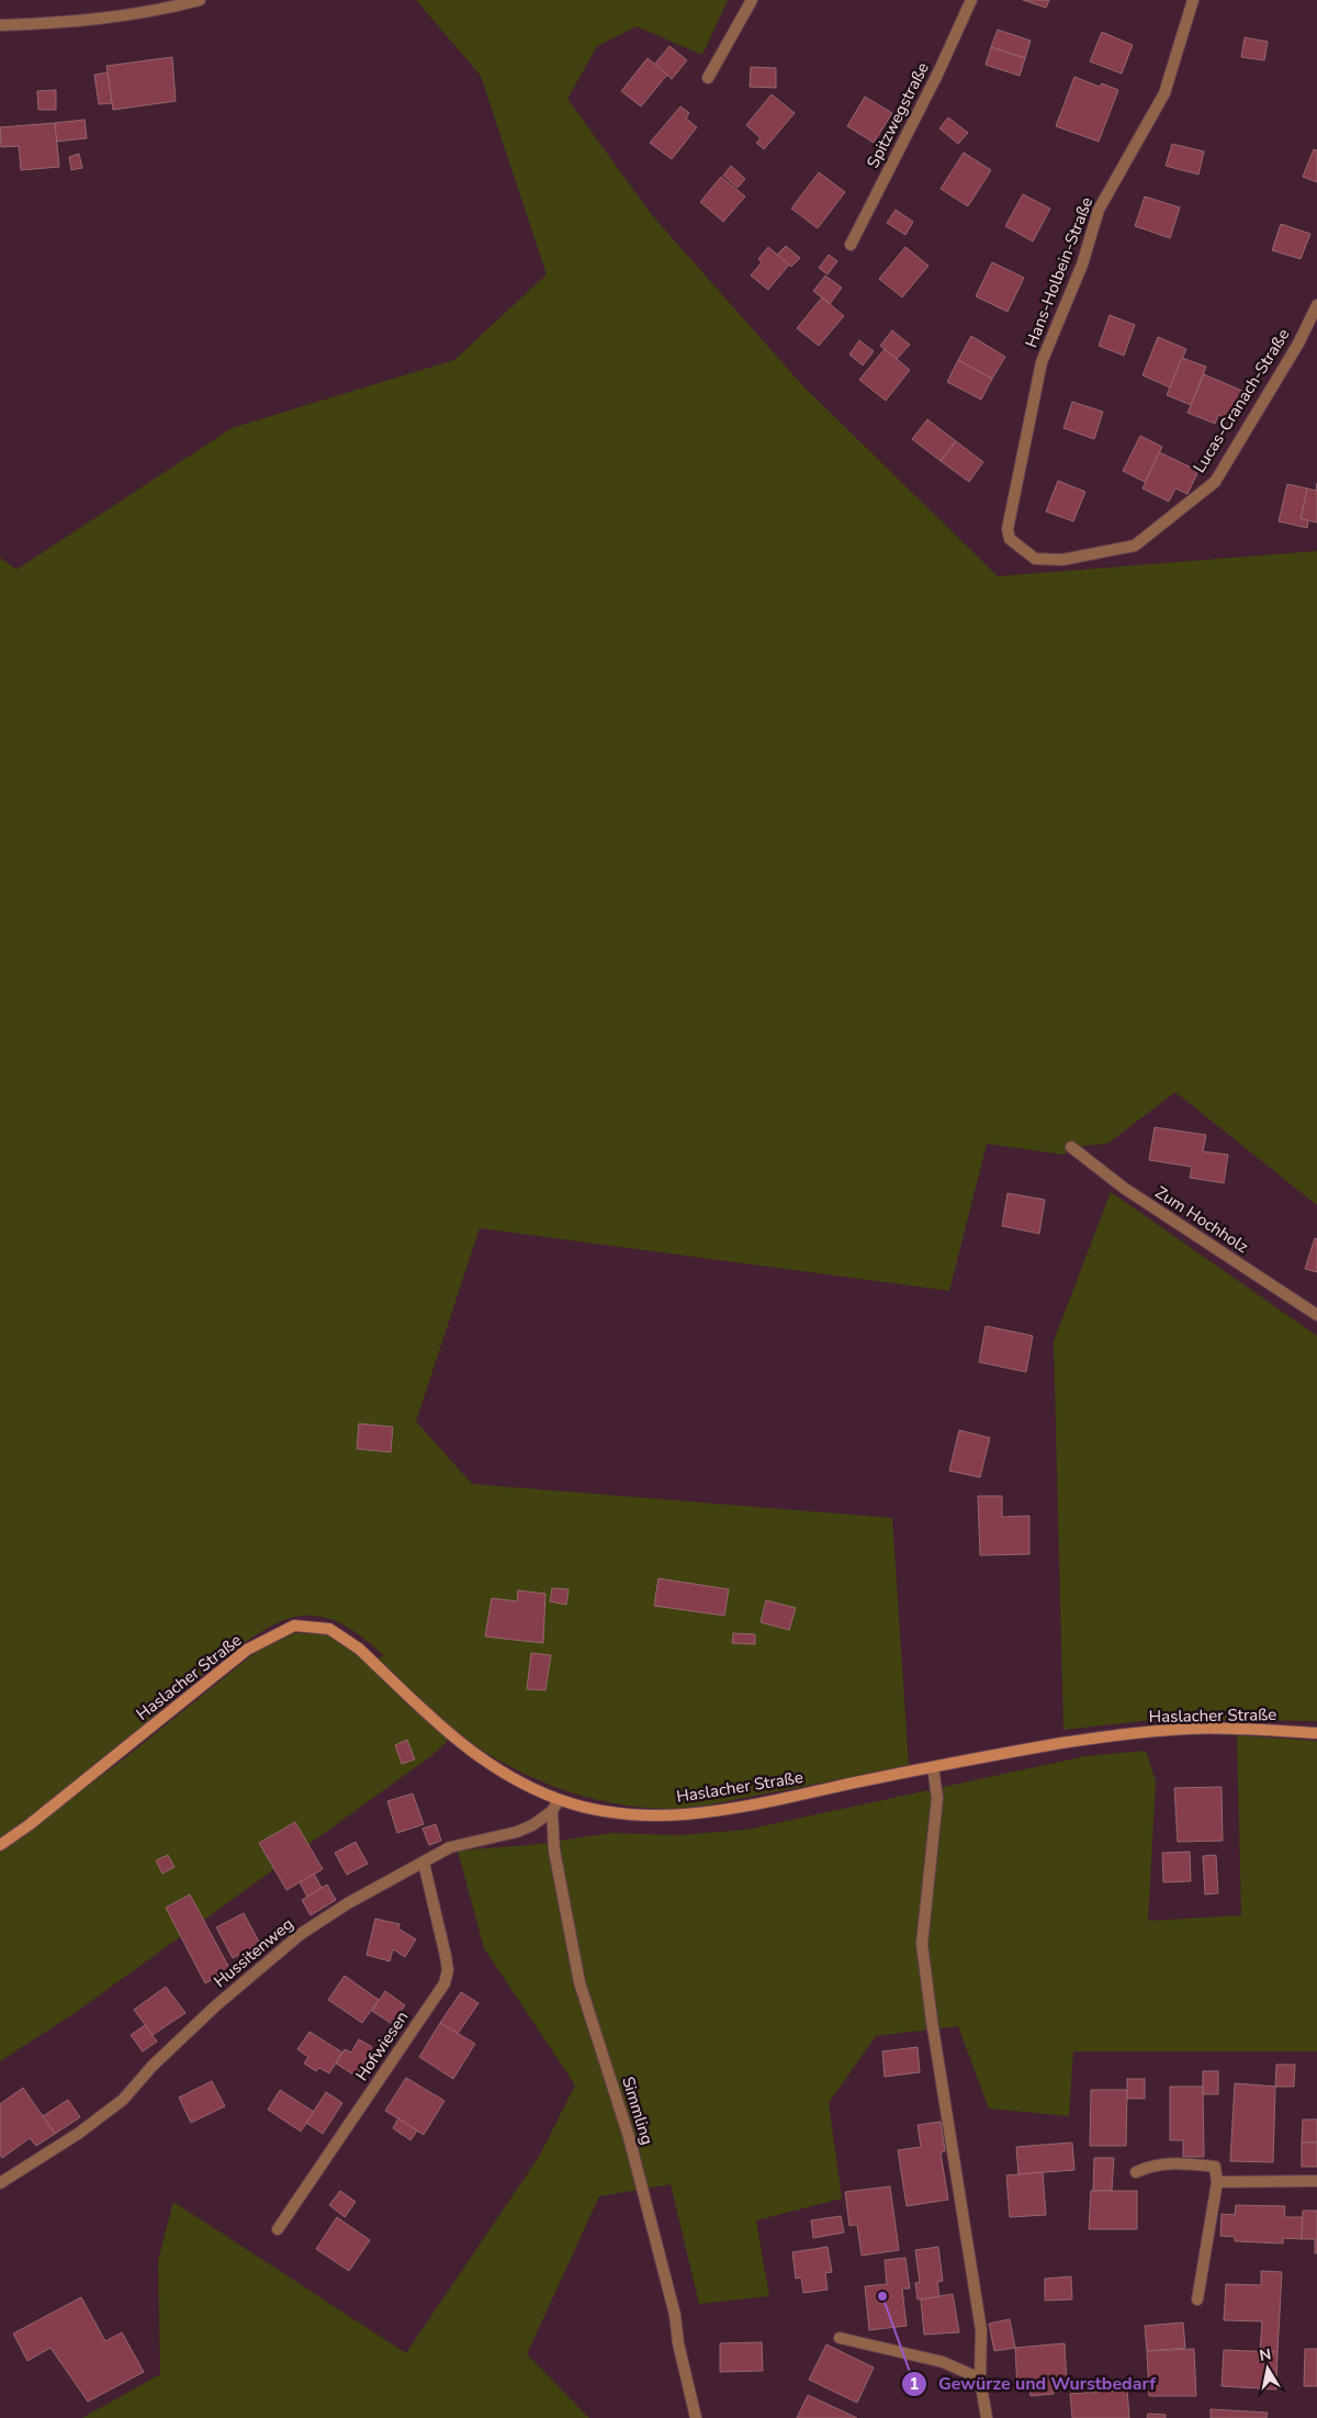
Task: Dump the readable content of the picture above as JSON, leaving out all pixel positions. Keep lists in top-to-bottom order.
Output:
{
  "streets": {
    "street": [
      "Spitzwegstraße",
      "Hans-Holbein-Straße",
      "Lucas-Cranach-Straße",
      "Zum Hochholz",
      "Haslacher Straße",
      "Hussitenweg",
      "Hofwiesen",
      "Simmling"
    ]
  },
  "crossings": [
    ["Hans-Holbein-Straße", "Lucas-Cranach-Straße"],
    ["Haslacher Straße", "Hussitenweg"],
    ["Hussitenweg", "Hofwiesen"],
    ["Hussitenweg", "Simmling"]
  ],
  "places": ["Gewürze und Wurstbedarf"],
  "north": "top"
}
